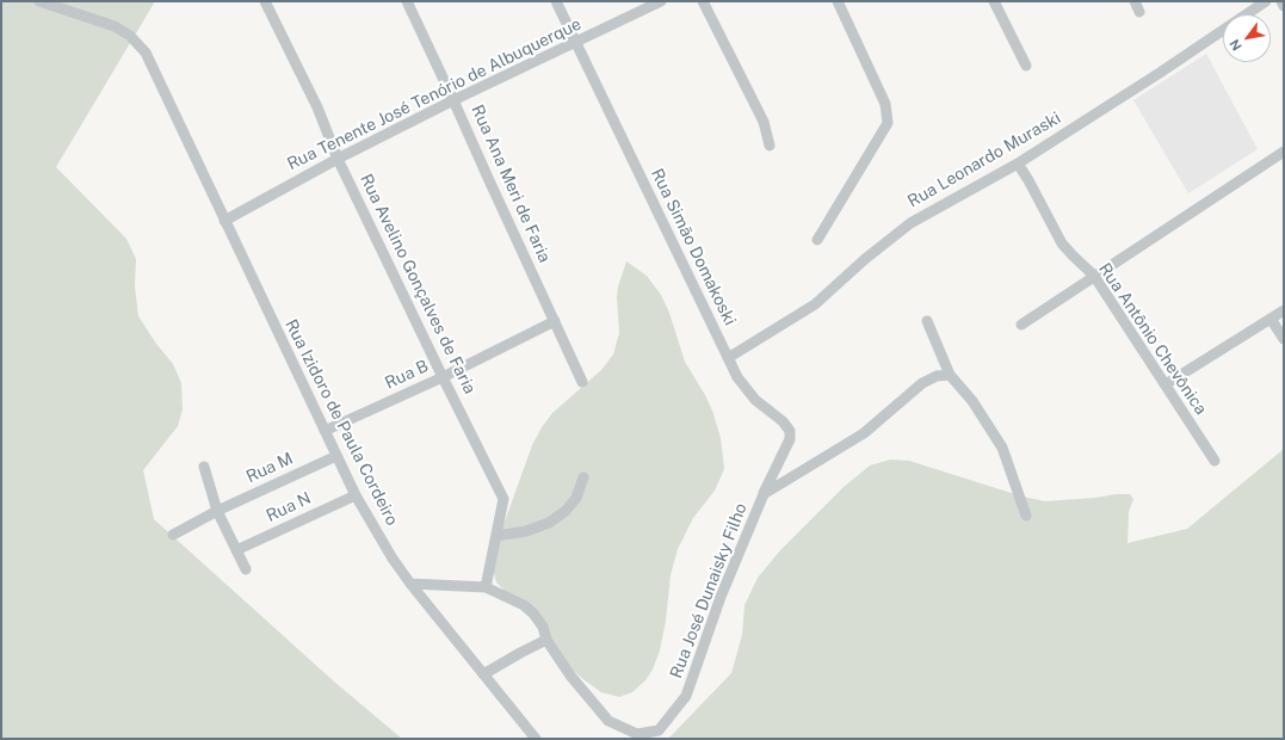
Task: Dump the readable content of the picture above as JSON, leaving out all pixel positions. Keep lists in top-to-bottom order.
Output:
{
  "streets": {
    "street": [
      "Rua Tenente José Tenório de Albuquerque",
      "Rua Leonardo Muraski",
      "Rua Ana Meri de Faria",
      "Rua Simão Domakoski",
      "Rua Avelino Gonçalves de Faria",
      "Rua Antônio Chevônica",
      "Rua B",
      "Rua Izidoro de Paula Cordeiro",
      "Rua M",
      "Rua N",
      "Rua José Dunaisky Filho"
    ]
  },
  "crossings": [
    ["Rua Tenente José Tenório de Albuquerque", "Rua Ana Meri de Faria"],
    ["Rua Tenente José Tenório de Albuquerque", "Rua Simão Domakoski"],
    ["Rua Tenente José Tenório de Albuquerque", "Rua Avelino Gonçalves de Faria"],
    ["Rua Tenente José Tenório de Albuquerque", "Rua Izidoro de Paula Cordeiro"],
    ["Rua Leonardo Muraski", "Rua Simão Domakoski"],
    ["Rua Leonardo Muraski", "Rua Antônio Chevônica"],
    ["Rua Ana Meri de Faria", "Rua B"],
    ["Rua Simão Domakoski", "Rua José Dunaisky Filho"],
    ["Rua Avelino Gonçalves de Faria", "Rua B"],
    ["Rua Avelino Gonçalves de Faria", "Rua José Dunaisky Filho"],
    ["Rua B", "Rua Izidoro de Paula Cordeiro"],
    ["Rua Izidoro de Paula Cordeiro", "Rua M"],
    ["Rua Izidoro de Paula Cordeiro", "Rua N"]
  ],
  "north": "bottom left"
}
